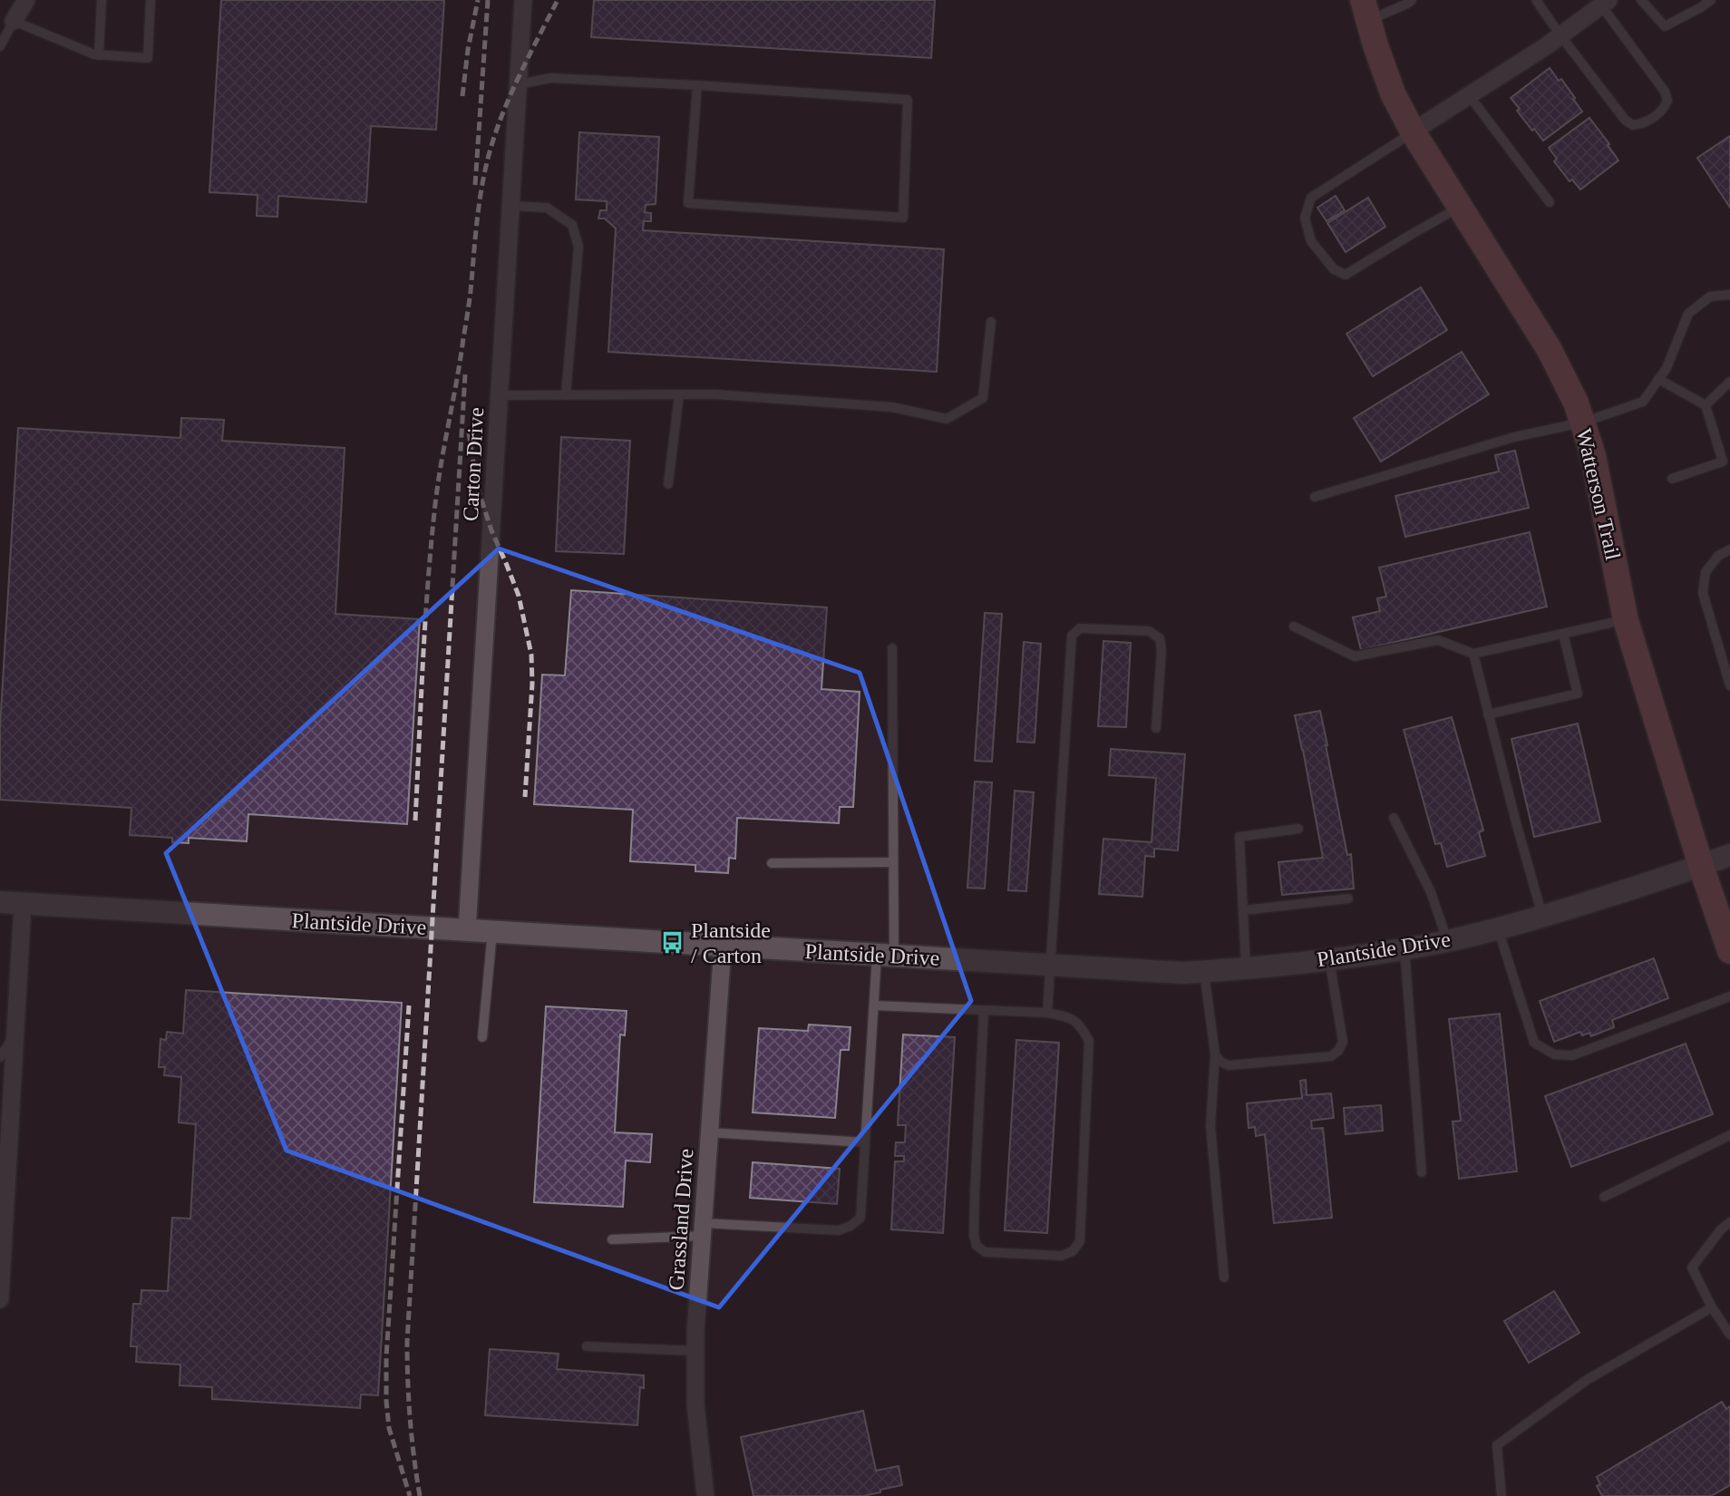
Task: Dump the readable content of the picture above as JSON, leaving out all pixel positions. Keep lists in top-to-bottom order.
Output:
{
  "streets": {
    "main road": ["Watterson Trail"],
    "street": ["Carton Drive", "Plantside Drive", "Grassland Drive"]
  },
  "crossings": [
    ["Carton Drive", "Plantside Drive"],
    ["Watterson Trail", "Plantside Drive"],
    ["Plantside Drive", "Grassland Drive"]
  ],
  "places": {
    "bus stop": ["Plantside / Carton"]
  }
}
